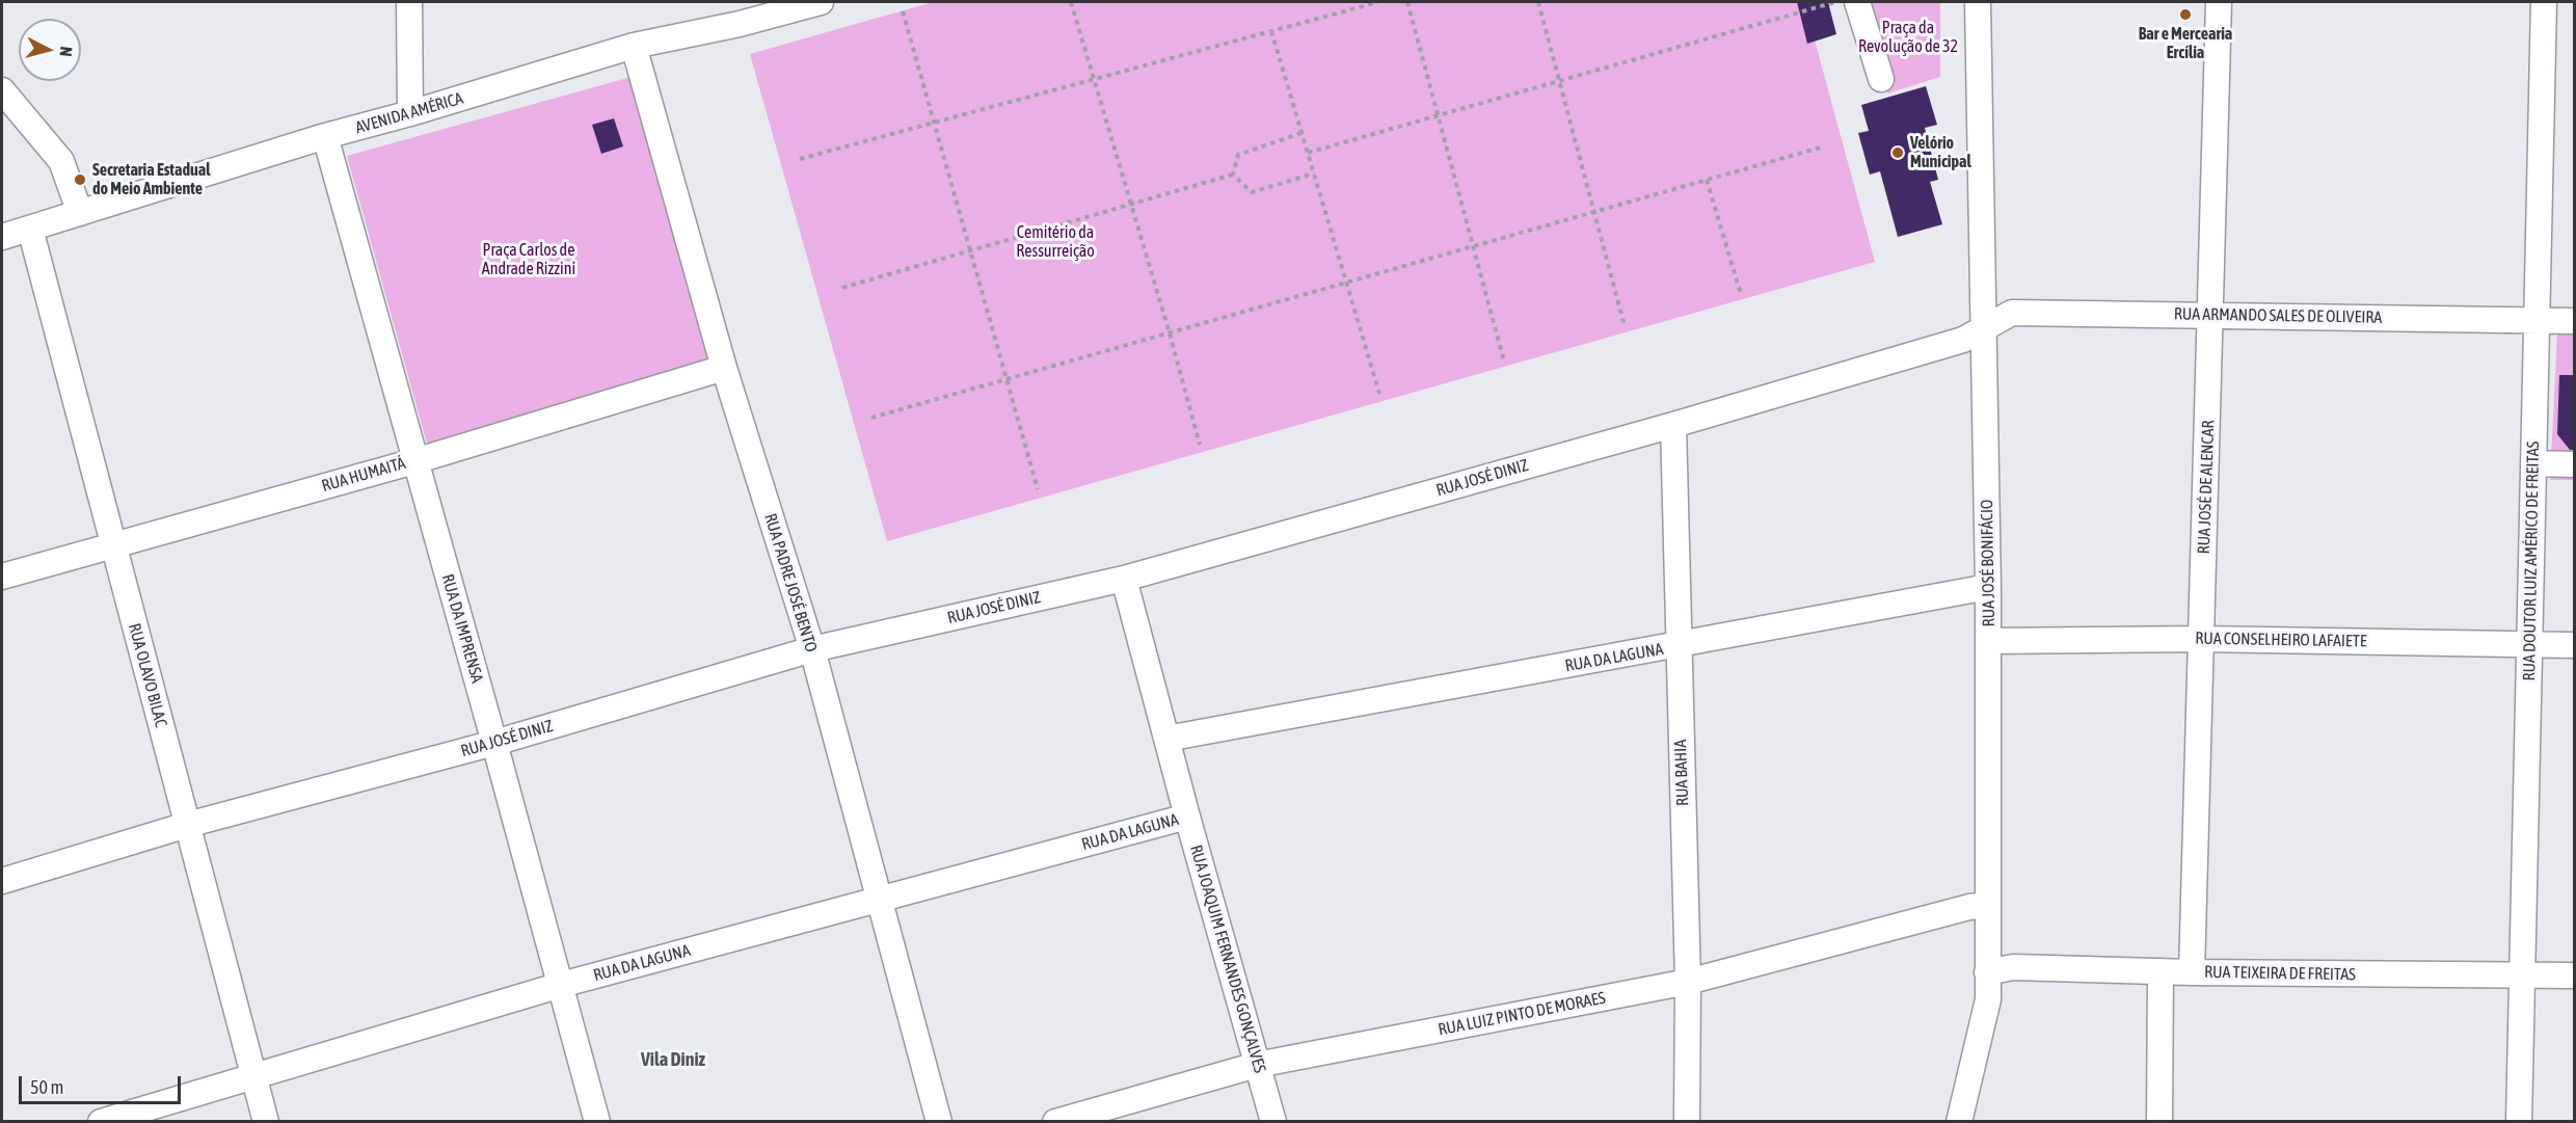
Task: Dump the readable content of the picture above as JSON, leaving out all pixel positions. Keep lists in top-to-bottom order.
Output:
{
  "streets": {
    "street": [
      "AVENIDA AMÉRICA",
      "RUA ARMANDO SALES DE OLIVEIRA",
      "RUA HUMAITÁ",
      "RUA JOSÉ DINIZ",
      "RUA JOSÉ DE ALENCAR",
      "RUA DOUTOR LUIZ AMÉRICO DE FREITAS",
      "RUA JOSÉ BONIFÁCIO",
      "RUA PADRE JOSÉ BENTO",
      "RUA DA IMPRENSA",
      "RUA CONSELHEIRO LAFAIETE",
      "RUA DA LAGUNA",
      "RUA OLAVO BILAC",
      "RUA BAHIA",
      "RUA JOAQUIM FERNANDES GONÇALVES",
      "RUA TEIXEIRA DE FREITAS",
      "RUA LUIZ PINTO DE MORAES"
    ]
  },
  "crossings": [
    ["AVENIDA AMÉRICA", "RUA PADRE JOSÉ BENTO"],
    ["AVENIDA AMÉRICA", "RUA DA IMPRENSA"],
    ["AVENIDA AMÉRICA", "RUA OLAVO BILAC"],
    ["RUA ARMANDO SALES DE OLIVEIRA", "RUA JOSÉ DINIZ"],
    ["RUA ARMANDO SALES DE OLIVEIRA", "RUA JOSÉ DE ALENCAR"],
    ["RUA ARMANDO SALES DE OLIVEIRA", "RUA DOUTOR LUIZ AMÉRICO DE FREITAS"],
    ["RUA ARMANDO SALES DE OLIVEIRA", "RUA JOSÉ BONIFÁCIO"],
    ["RUA HUMAITÁ", "RUA PADRE JOSÉ BENTO"],
    ["RUA HUMAITÁ", "RUA DA IMPRENSA"],
    ["RUA HUMAITÁ", "RUA OLAVO BILAC"],
    ["RUA JOSÉ DINIZ", "RUA JOSÉ BONIFÁCIO"],
    ["RUA JOSÉ DINIZ", "RUA PADRE JOSÉ BENTO"],
    ["RUA JOSÉ DINIZ", "RUA DA IMPRENSA"],
    ["RUA JOSÉ DINIZ", "RUA OLAVO BILAC"],
    ["RUA JOSÉ DINIZ", "RUA BAHIA"],
    ["RUA JOSÉ DINIZ", "RUA JOAQUIM FERNANDES GONÇALVES"],
    ["RUA JOSÉ DE ALENCAR", "RUA CONSELHEIRO LAFAIETE"],
    ["RUA JOSÉ DE ALENCAR", "RUA TEIXEIRA DE FREITAS"],
    ["RUA DOUTOR LUIZ AMÉRICO DE FREITAS", "RUA CONSELHEIRO LAFAIETE"],
    ["RUA DOUTOR LUIZ AMÉRICO DE FREITAS", "RUA TEIXEIRA DE FREITAS"],
    ["RUA JOSÉ BONIFÁCIO", "RUA CONSELHEIRO LAFAIETE"],
    ["RUA JOSÉ BONIFÁCIO", "RUA DA LAGUNA"],
    ["RUA JOSÉ BONIFÁCIO", "RUA TEIXEIRA DE FREITAS"],
    ["RUA JOSÉ BONIFÁCIO", "RUA LUIZ PINTO DE MORAES"],
    ["RUA PADRE JOSÉ BENTO", "RUA DA LAGUNA"],
    ["RUA DA IMPRENSA", "RUA DA LAGUNA"],
    ["RUA DA LAGUNA", "RUA OLAVO BILAC"],
    ["RUA DA LAGUNA", "RUA BAHIA"],
    ["RUA DA LAGUNA", "RUA JOAQUIM FERNANDES GONÇALVES"],
    ["RUA BAHIA", "RUA LUIZ PINTO DE MORAES"],
    ["RUA JOAQUIM FERNANDES GONÇALVES", "RUA LUIZ PINTO DE MORAES"]
  ],
  "districts": ["Vila Diniz"],
  "parks": ["Praça da Revolução de 32", "Cemitério da Ressurreição", "Praça Carlos de Andrade Rizzini"],
  "places": ["Bar e Mercearia Ercília", "Velório Municipal", "Secretaria Estadual do Meio Ambiente"],
  "scale_bar": "50 m",
  "north": "right"
}
